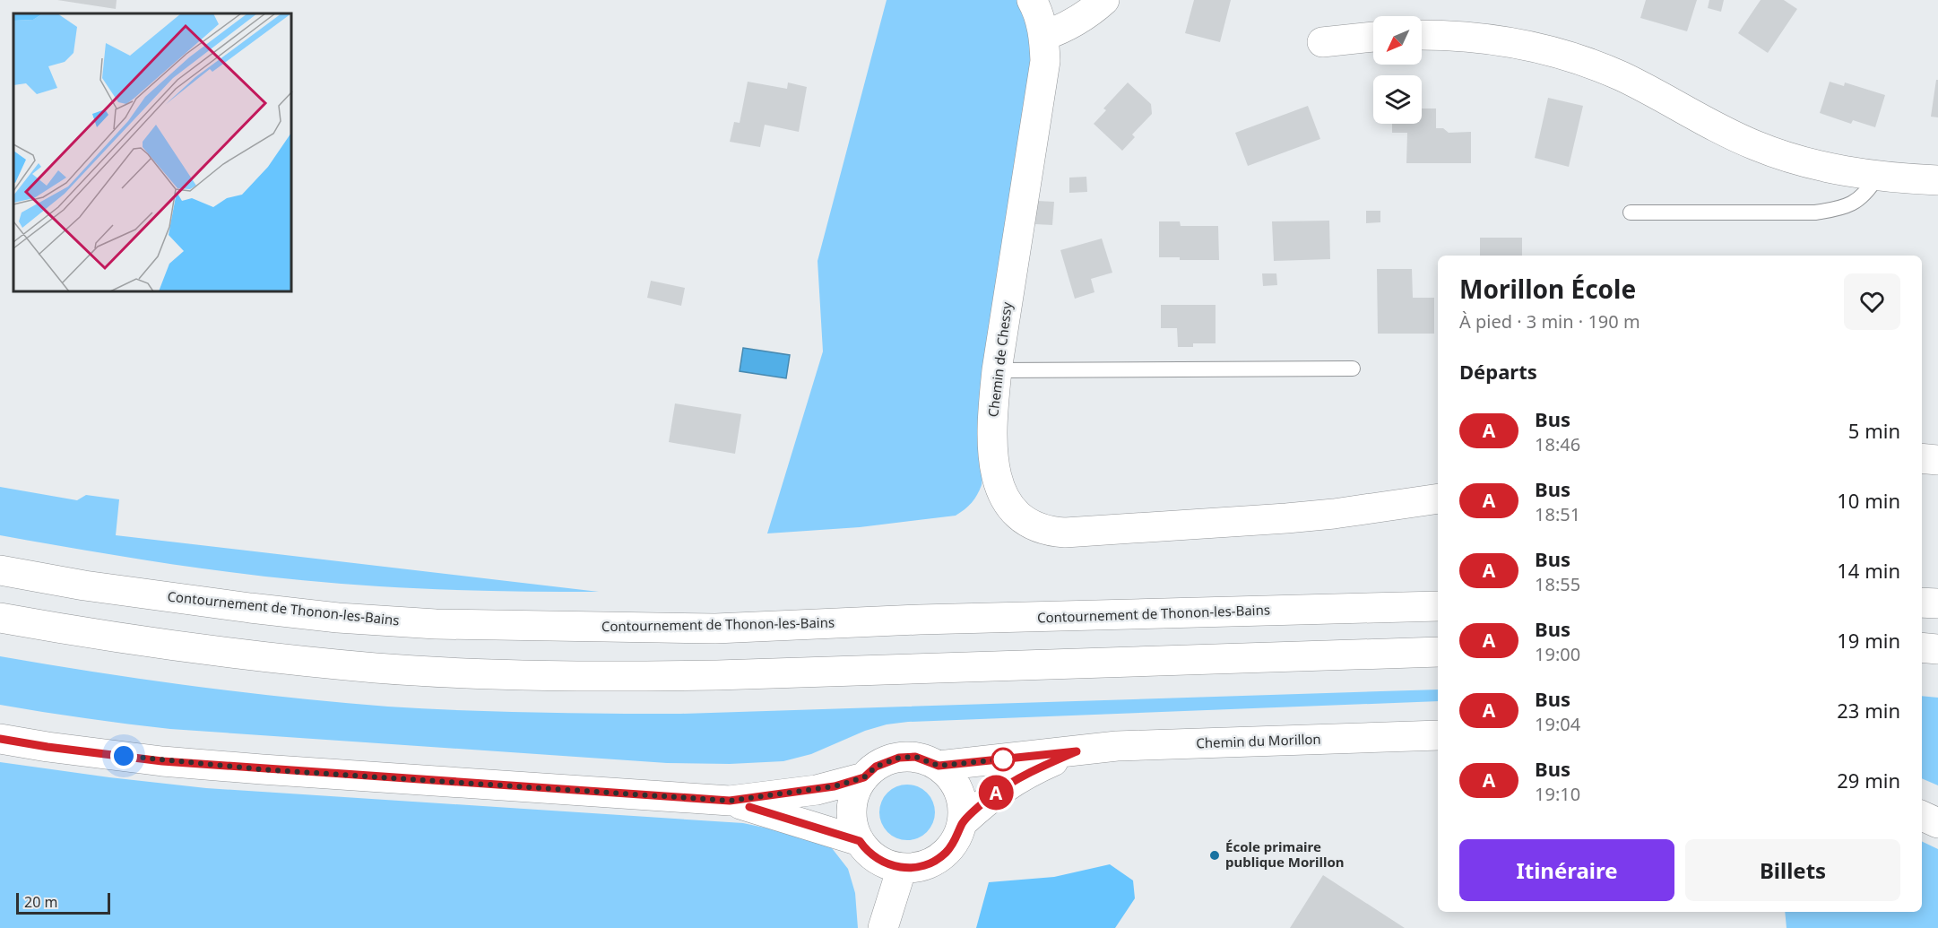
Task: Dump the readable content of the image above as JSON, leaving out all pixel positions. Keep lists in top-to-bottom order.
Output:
{
  "streets": {
    "main road": ["Chemin de Chessy", "Contournement de Thonon-les-Bains", "Chemin du Morillon"]
  },
  "places": ["École primaire publique Morillon"],
  "lines": ["bus line A"],
  "scale_bar": "20 m",
  "north": "bottom left",
  "page": {
    "on_map": "A",
    "heading": [
      ["Morillon École", "À pied · 3 min · 190 m"],
      "Départs"
    ],
    "list": [
      {
        "mark": "A",
        "name": "Bus",
        "note": "18:46",
        "value": "5 min"
      },
      {
        "mark": "A",
        "name": "Bus",
        "note": "18:51",
        "value": "10 min"
      },
      {
        "mark": "A",
        "name": "Bus",
        "note": "18:55",
        "value": "14 min"
      },
      {
        "mark": "A",
        "name": "Bus",
        "note": "19:00",
        "value": "19 min"
      },
      {
        "mark": "A",
        "name": "Bus",
        "note": "19:04",
        "value": "23 min"
      },
      {
        "mark": "A",
        "name": "Bus",
        "note": "19:10",
        "value": "29 min"
      }
    ],
    "buttons": ["Itinéraire", "Billets"],
    "scale": "20 m"
  }
}
